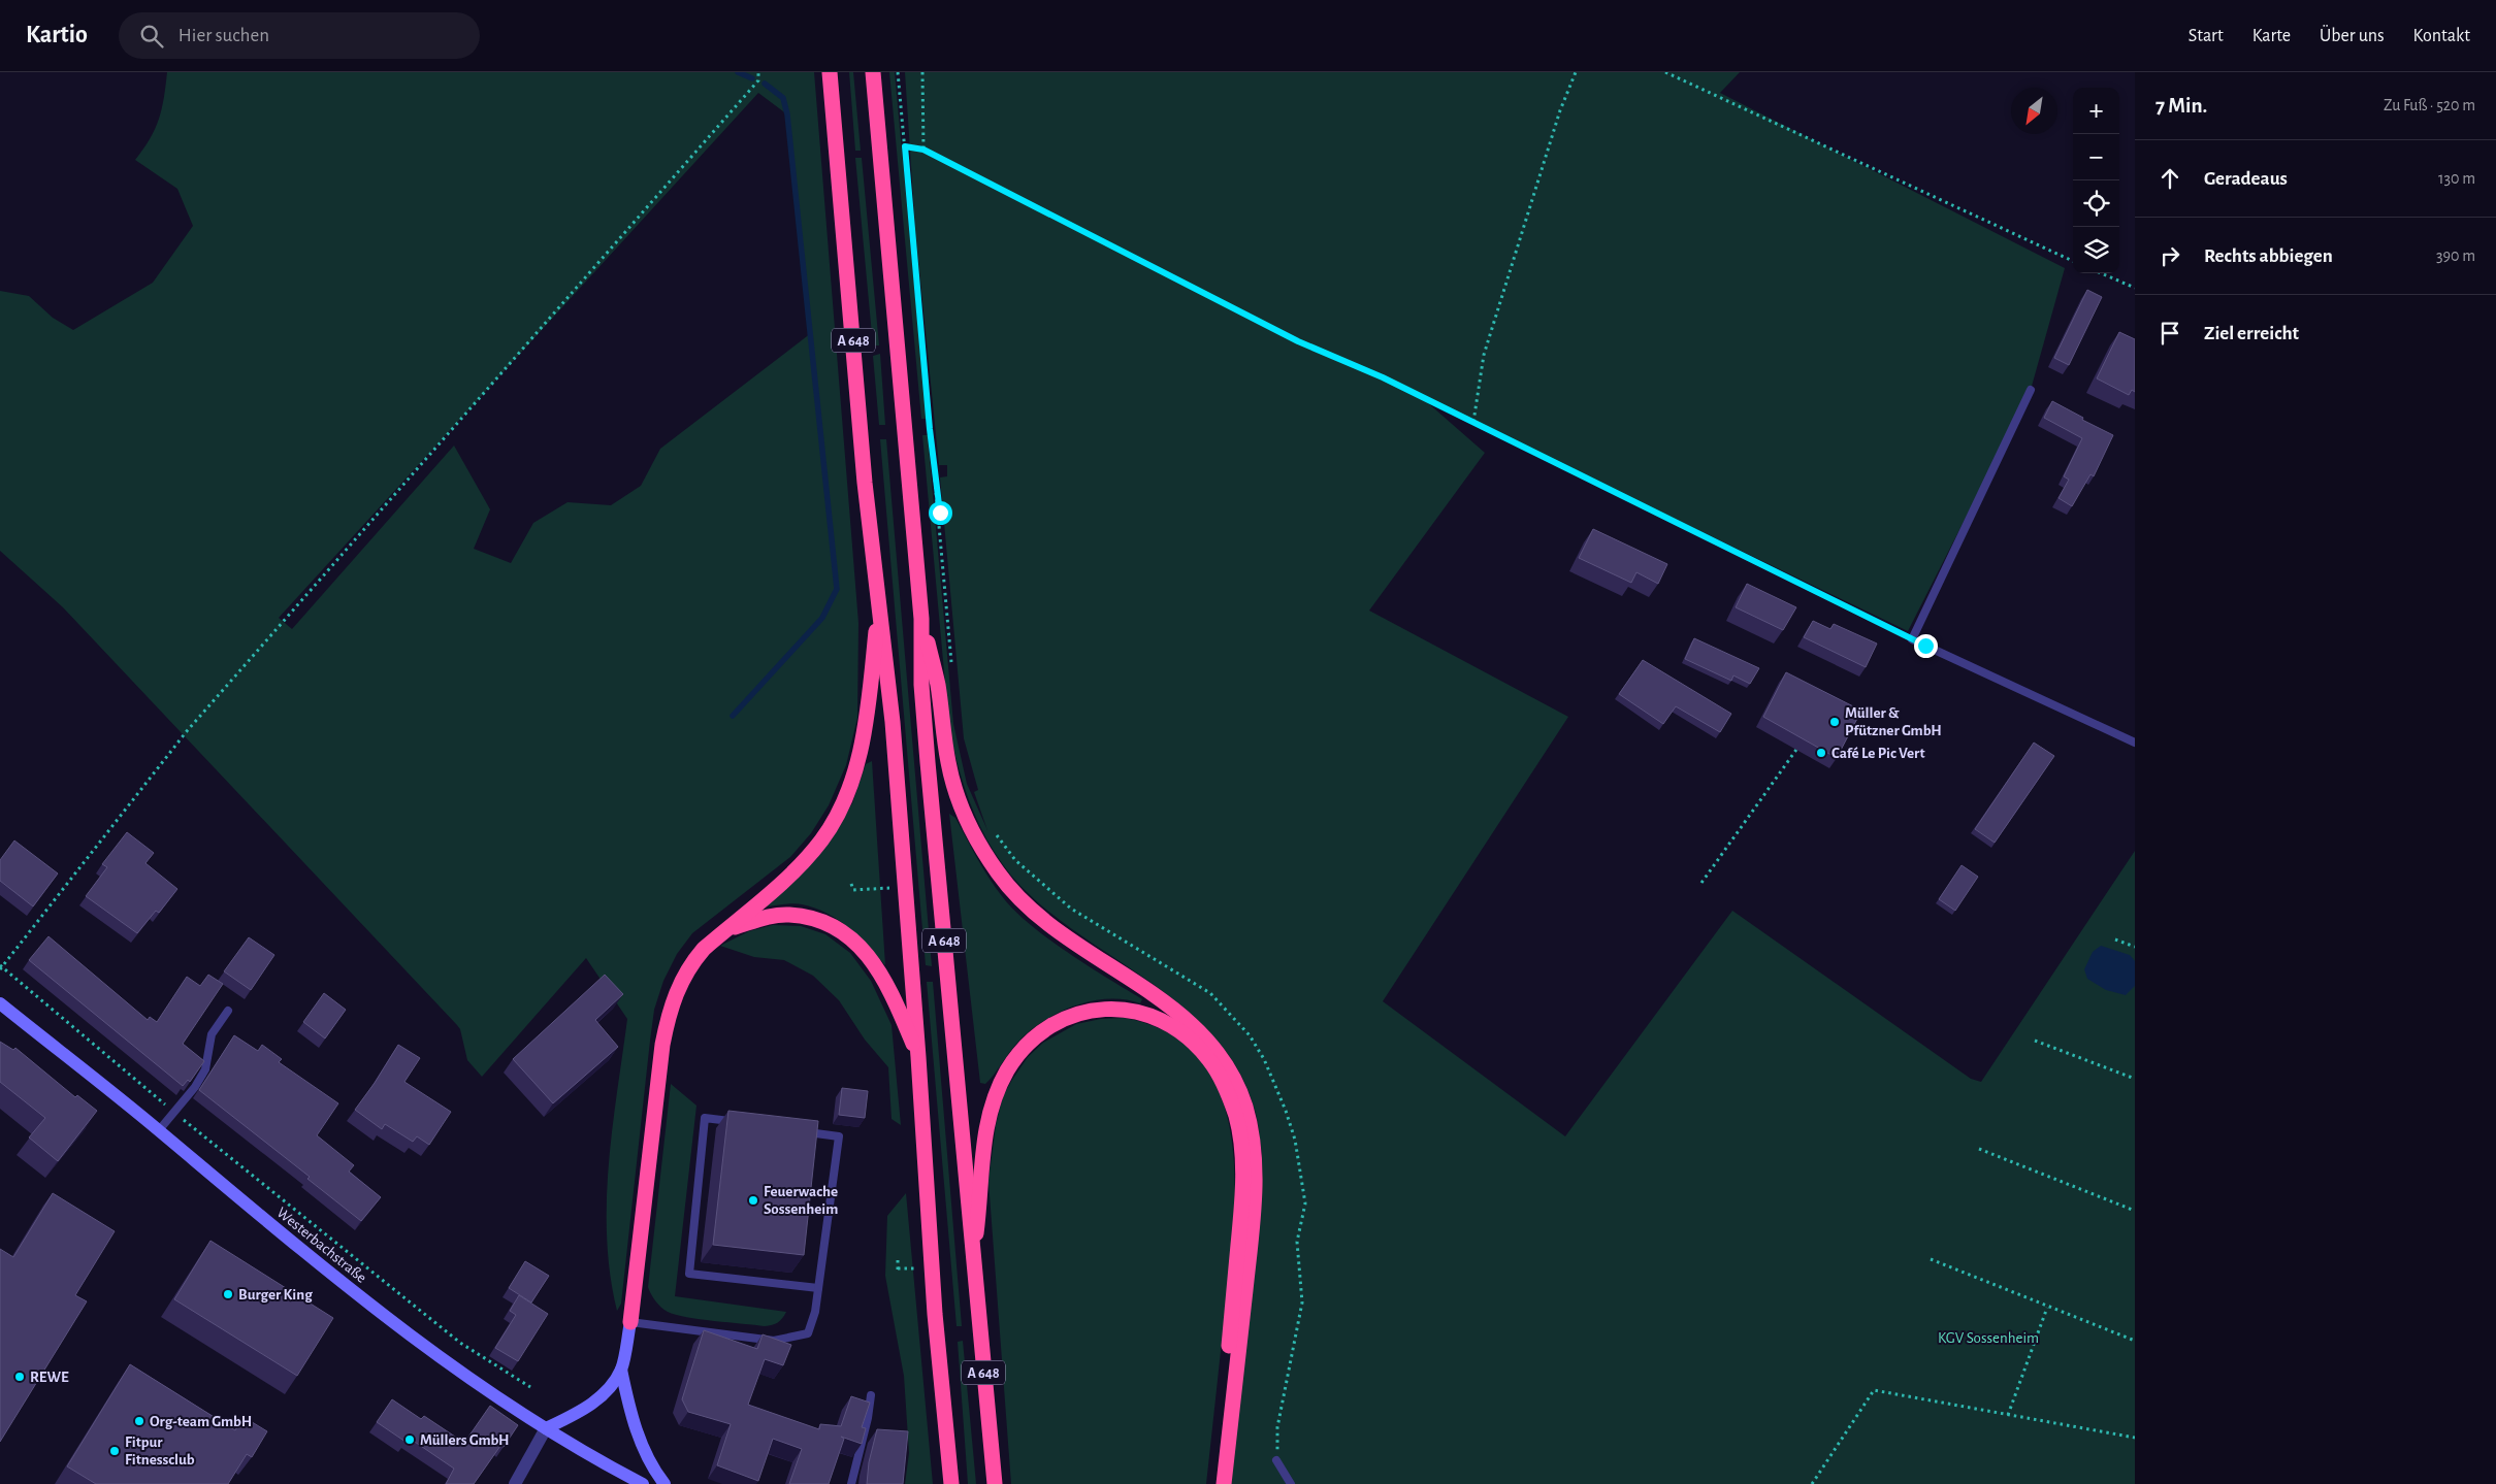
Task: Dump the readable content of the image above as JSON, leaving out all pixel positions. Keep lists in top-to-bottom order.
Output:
{
  "streets": {
    "highway": ["A 648"],
    "main road": ["Westerbachstraße"]
  },
  "parks": ["KGV Sossenheim"],
  "places": [
    "Müller & Pfützner GmbH",
    "Café Le Pic Vert",
    "Feuerwache Sossenheim",
    "Burger King",
    "REWE",
    "Org-team GmbH",
    "Müllers GmbH",
    "Fitpur Fitnessclub"
  ],
  "north": "bottom left",
  "page": {
    "header": "Kartio",
    "search": "Hier suchen",
    "nav": [
      "Start",
      "Karte",
      "Über uns",
      "Kontakt"
    ],
    "heading": ["7 Min.", "Zu Fuß · 520 m"],
    "map_buttons": ["+", "−"],
    "list": [
      ["Geradeaus", "130 m"],
      ["Rechts abbiegen", "390 m"],
      "Ziel erreicht"
    ]
  }
}
